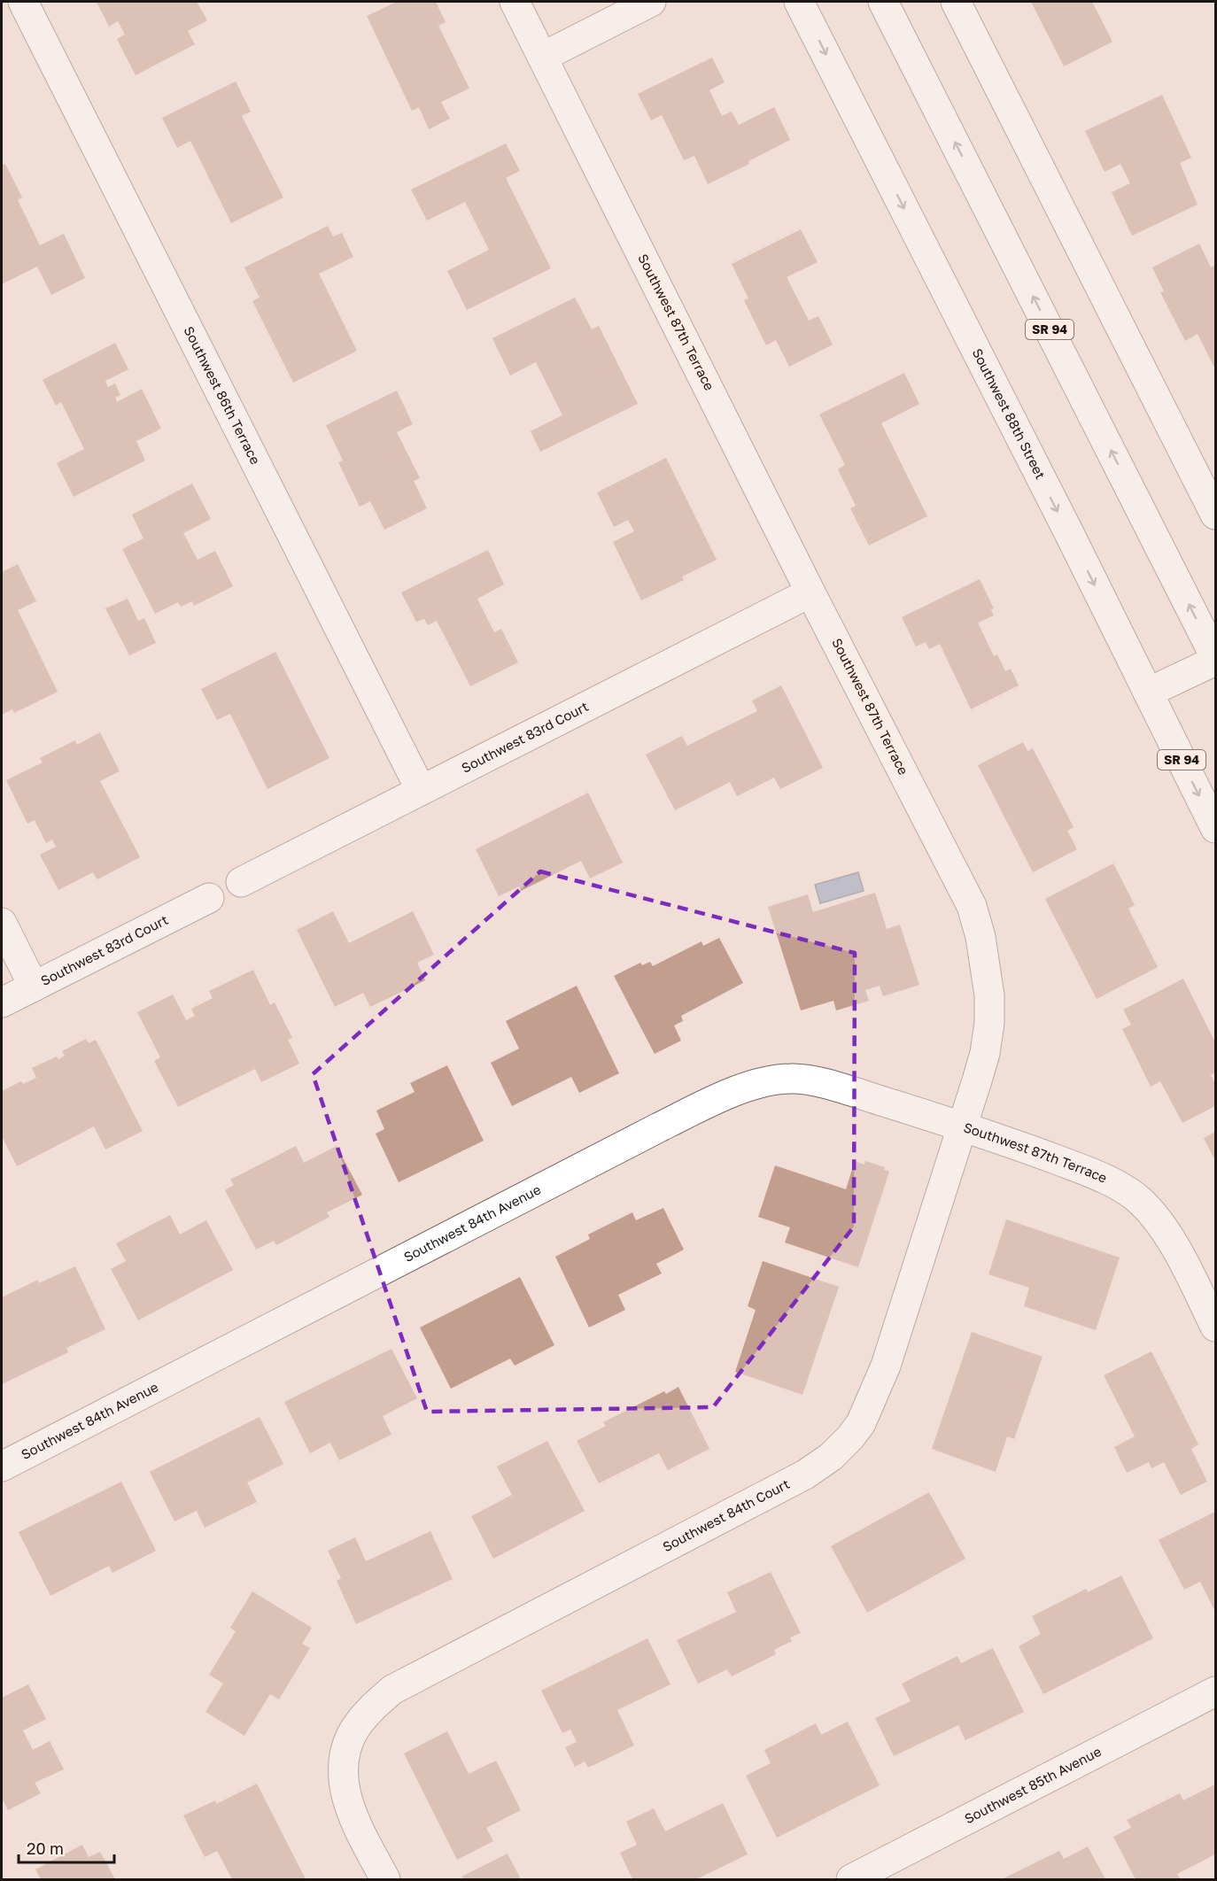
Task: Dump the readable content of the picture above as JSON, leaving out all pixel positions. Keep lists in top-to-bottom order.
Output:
{
  "streets": {
    "street": [
      "Southwest 87th Terrace",
      "SR 94",
      "Southwest 86th Terrace",
      "Southwest 88th Street",
      "Southwest 83rd Court",
      "Southwest 84th Avenue",
      "Southwest 84th Court",
      "Southwest 85th Avenue"
    ]
  },
  "crossings": [
    ["Southwest 87th Terrace", "Southwest 83rd Court"],
    ["Southwest 87th Terrace", "Southwest 84th Avenue"],
    ["Southwest 87th Terrace", "Southwest 84th Court"],
    ["Southwest 86th Terrace", "Southwest 83rd Court"],
    ["Southwest 84th Avenue", "Southwest 84th Court"]
  ],
  "scale_bar": "20 m"
}
